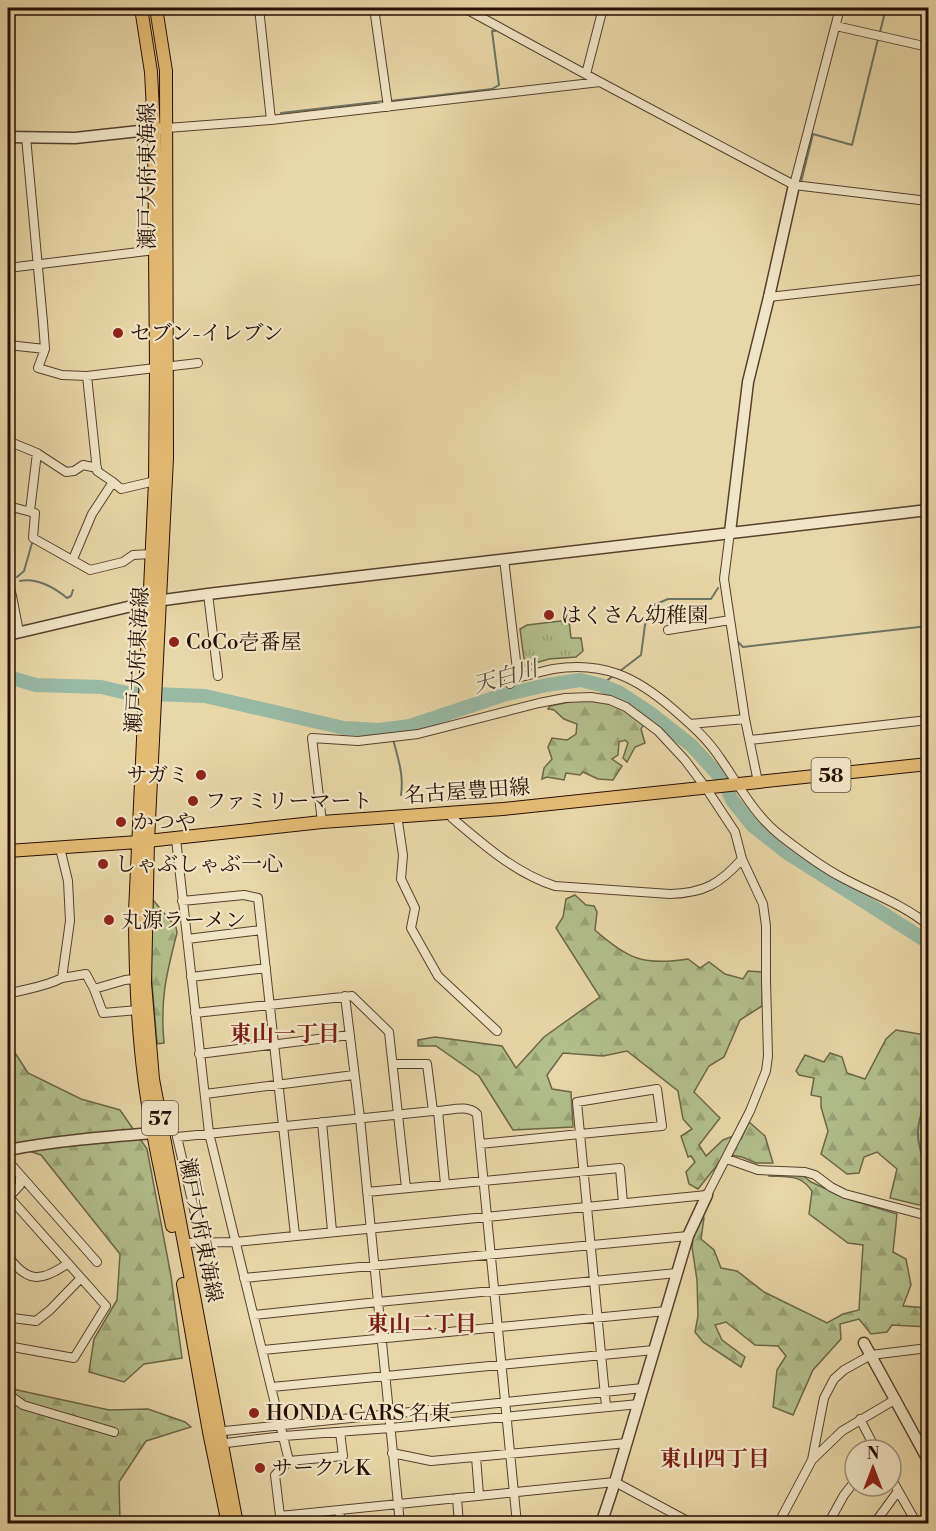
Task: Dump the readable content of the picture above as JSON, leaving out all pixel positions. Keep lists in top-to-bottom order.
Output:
{
  "streets": {
    "main road": [
      "瀬戸大府東海線",
      "58",
      "名古屋豊田線",
      "57"
    ]
  },
  "crossings": [
    ["瀬戸大府東海線", "名古屋豊田線"]
  ],
  "districts": ["東山一丁目", "東山二丁目", "東山四丁目"],
  "water": ["天白川"],
  "places": [
    "セブン-イレブン",
    "はくさん幼稚園",
    "CoCo壱番屋",
    "サガミ",
    "ファミリーマート",
    "かつや",
    "しゃぶしゃぶ一心",
    "丸源ラーメン",
    "HONDA CARS 名東",
    "サークルK"
  ],
  "north": "top"
}
